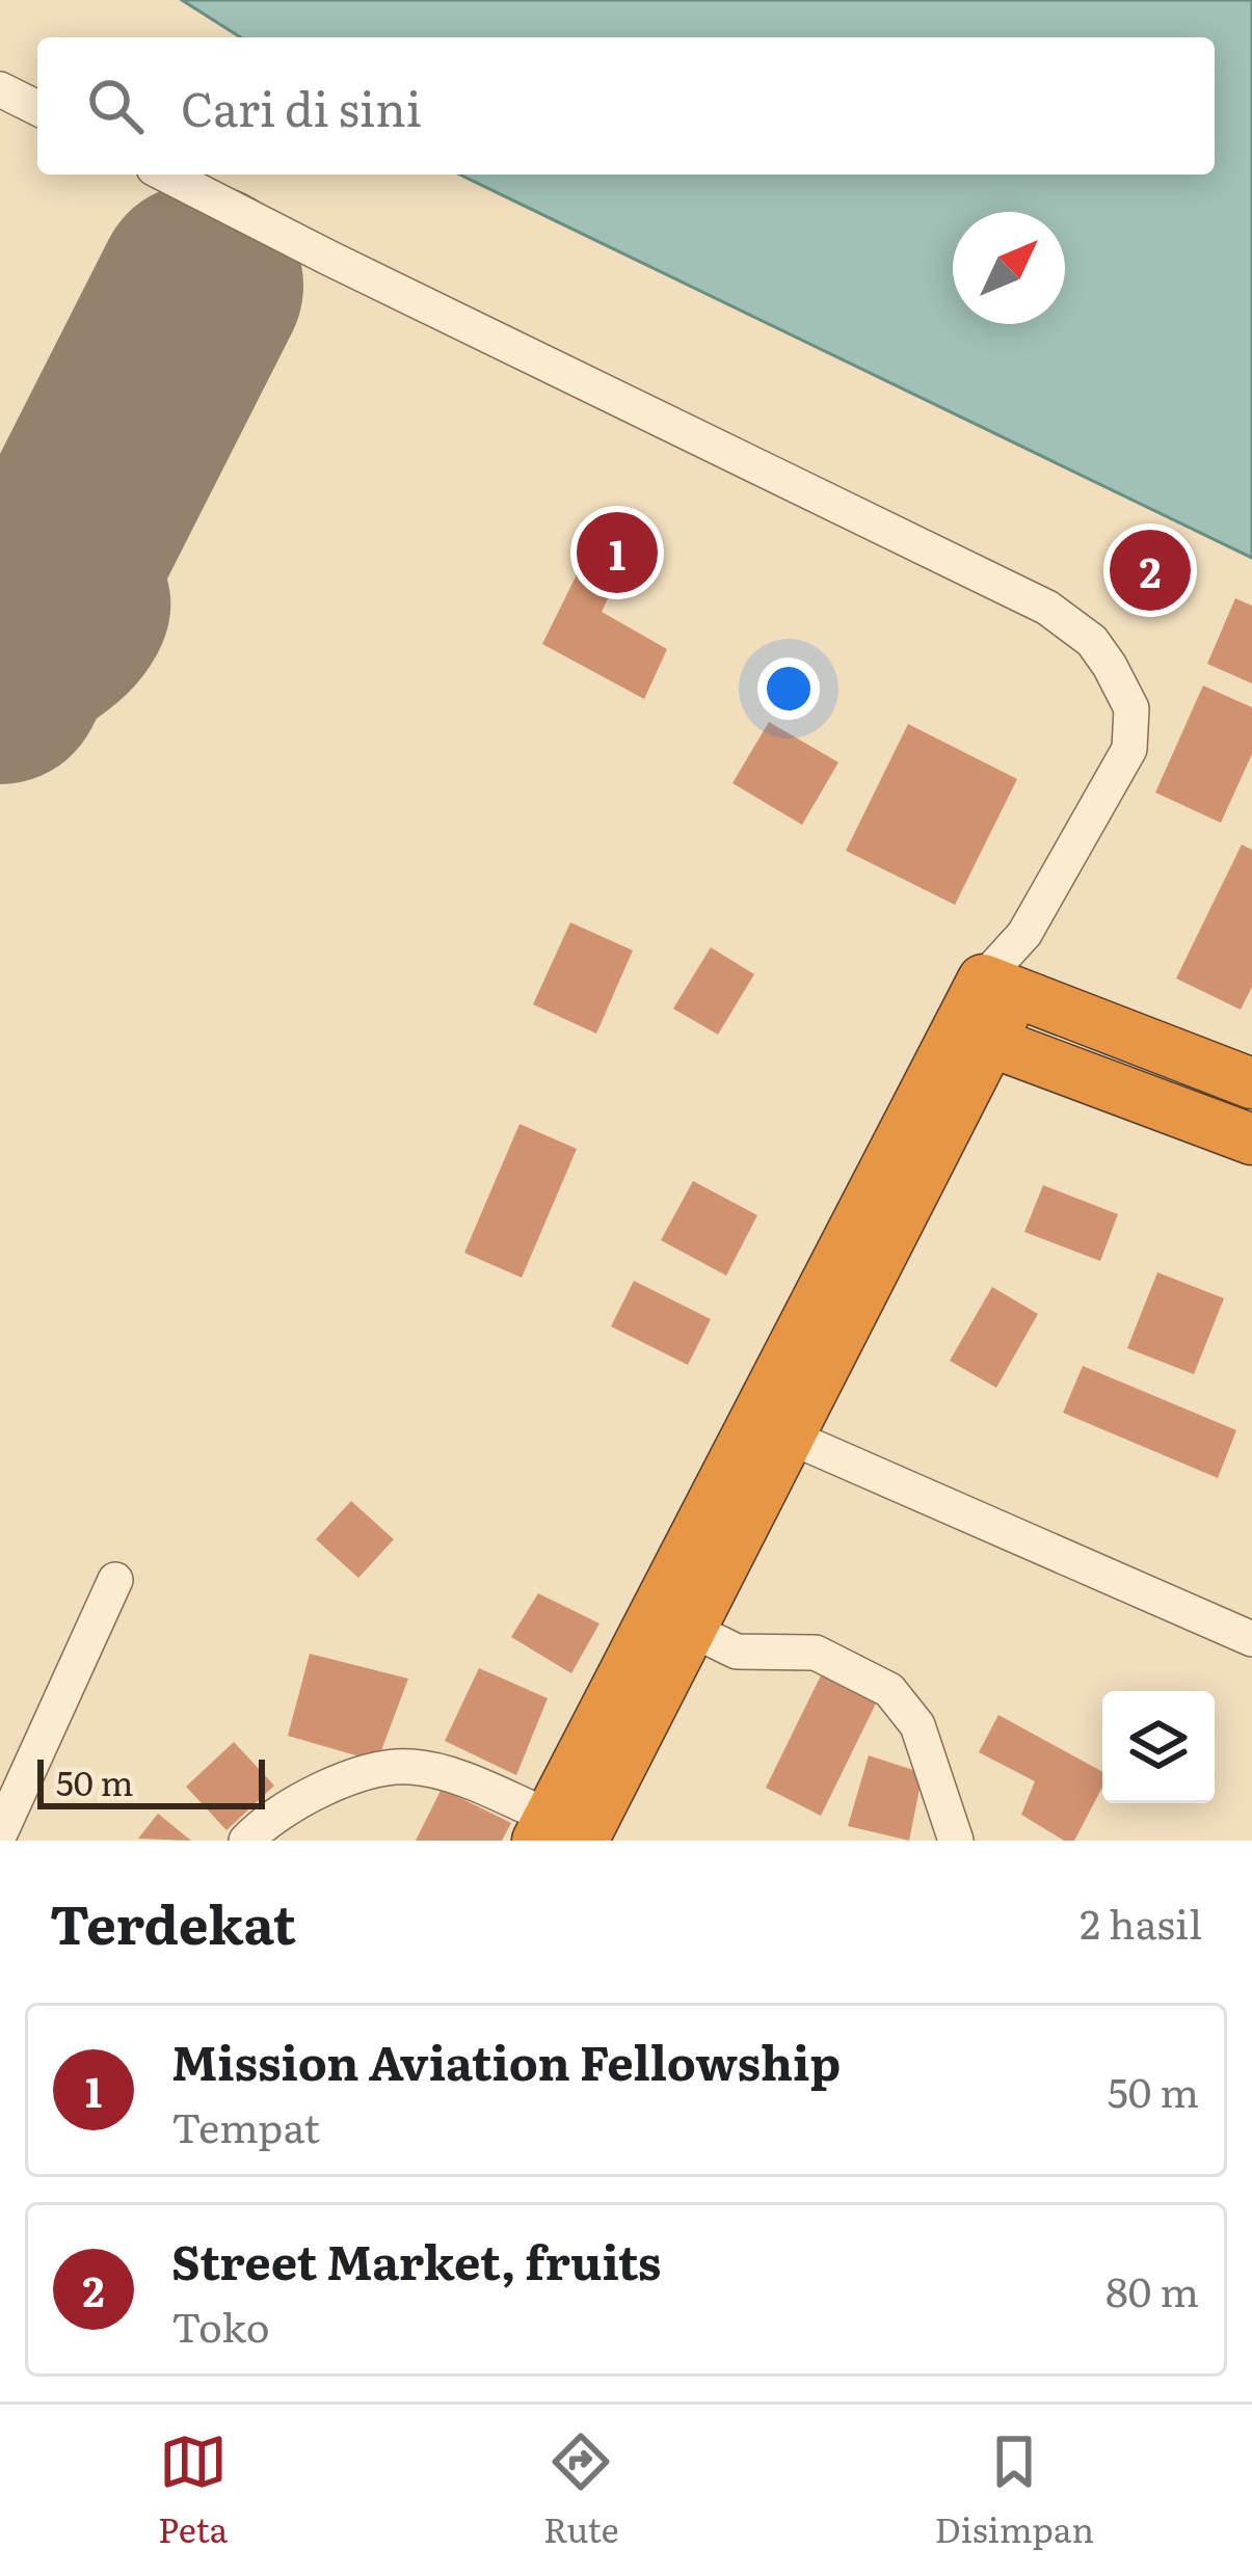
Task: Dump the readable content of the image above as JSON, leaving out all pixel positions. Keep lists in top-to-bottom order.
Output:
{
  "scale_bar": "50 m",
  "north": "top right",
  "page": {
    "search": "Cari di sini",
    "pins": ["1", "2"],
    "scale": "50 m",
    "heading": ["Terdekat", "2 hasil"],
    "list": [
      {
        "mark": "1",
        "name": "Mission Aviation Fellowship",
        "note": "Tempat",
        "value": "50 m"
      },
      {
        "mark": "2",
        "name": "Street Market, fruits",
        "note": "Toko",
        "value": "80 m"
      }
    ],
    "nav": ["Peta", "Rute", "Disimpan"]
  }
}
